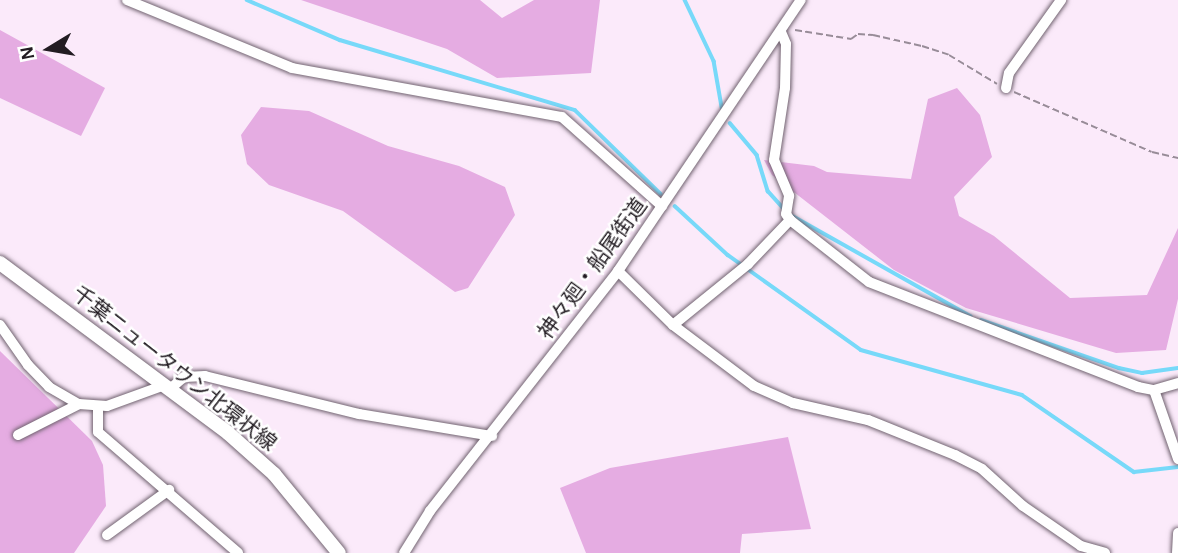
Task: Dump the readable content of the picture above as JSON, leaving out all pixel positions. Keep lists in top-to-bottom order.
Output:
{
  "streets": {
    "main road": ["千葉ニュータウン北環状線"],
    "street": ["神々廻・船尾街道"]
  },
  "north": "left"
}
